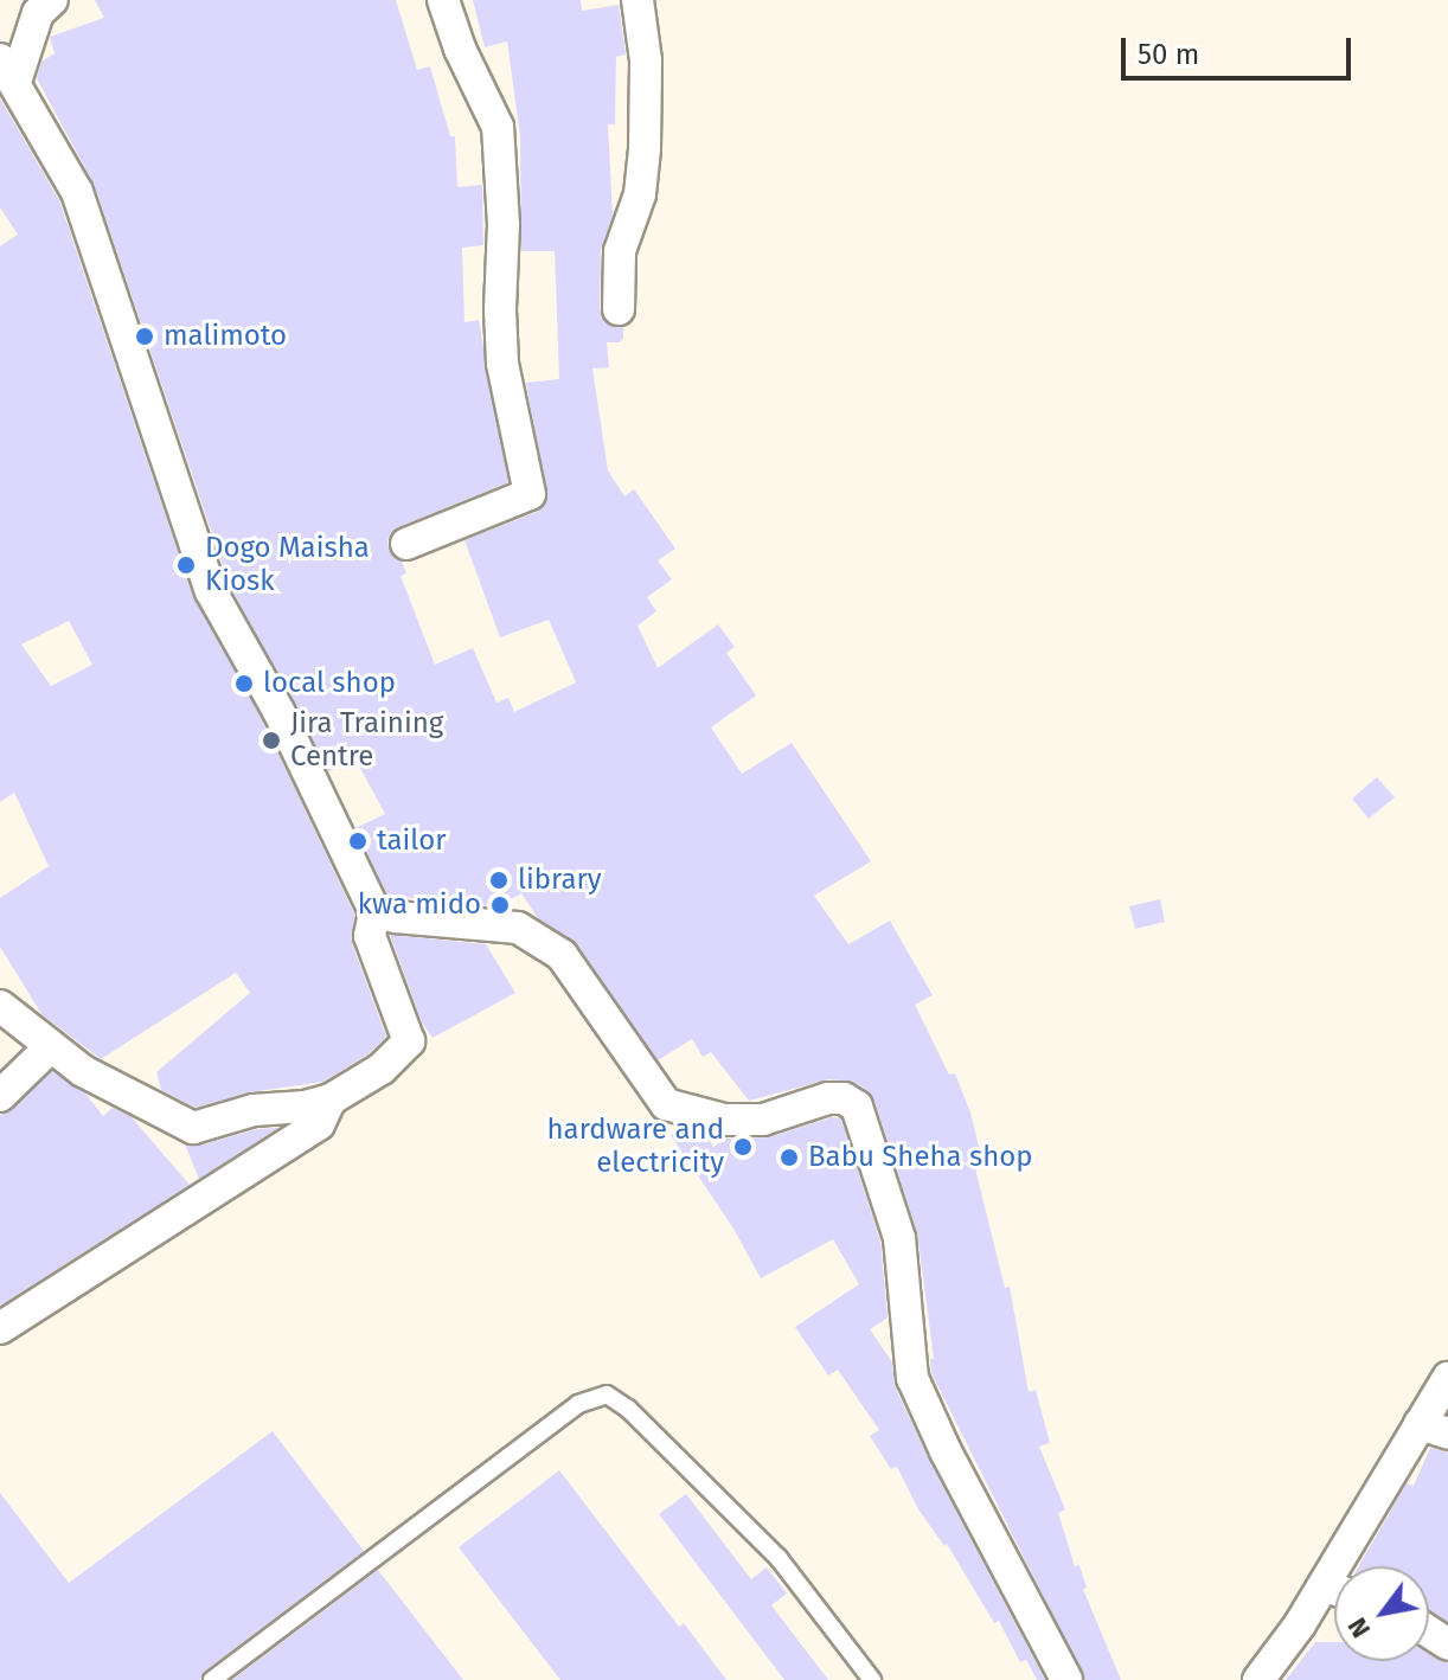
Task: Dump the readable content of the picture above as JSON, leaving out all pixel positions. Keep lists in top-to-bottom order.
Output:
{
  "places": [
    "malimoto",
    "Dogo Maisha Kiosk",
    "local shop",
    "Jira Training Centre",
    "tailor",
    "library",
    "kwa mido",
    "hardware and electricity",
    "Babu Sheha shop"
  ],
  "scale_bar": "50 m",
  "north": "bottom left"
}
